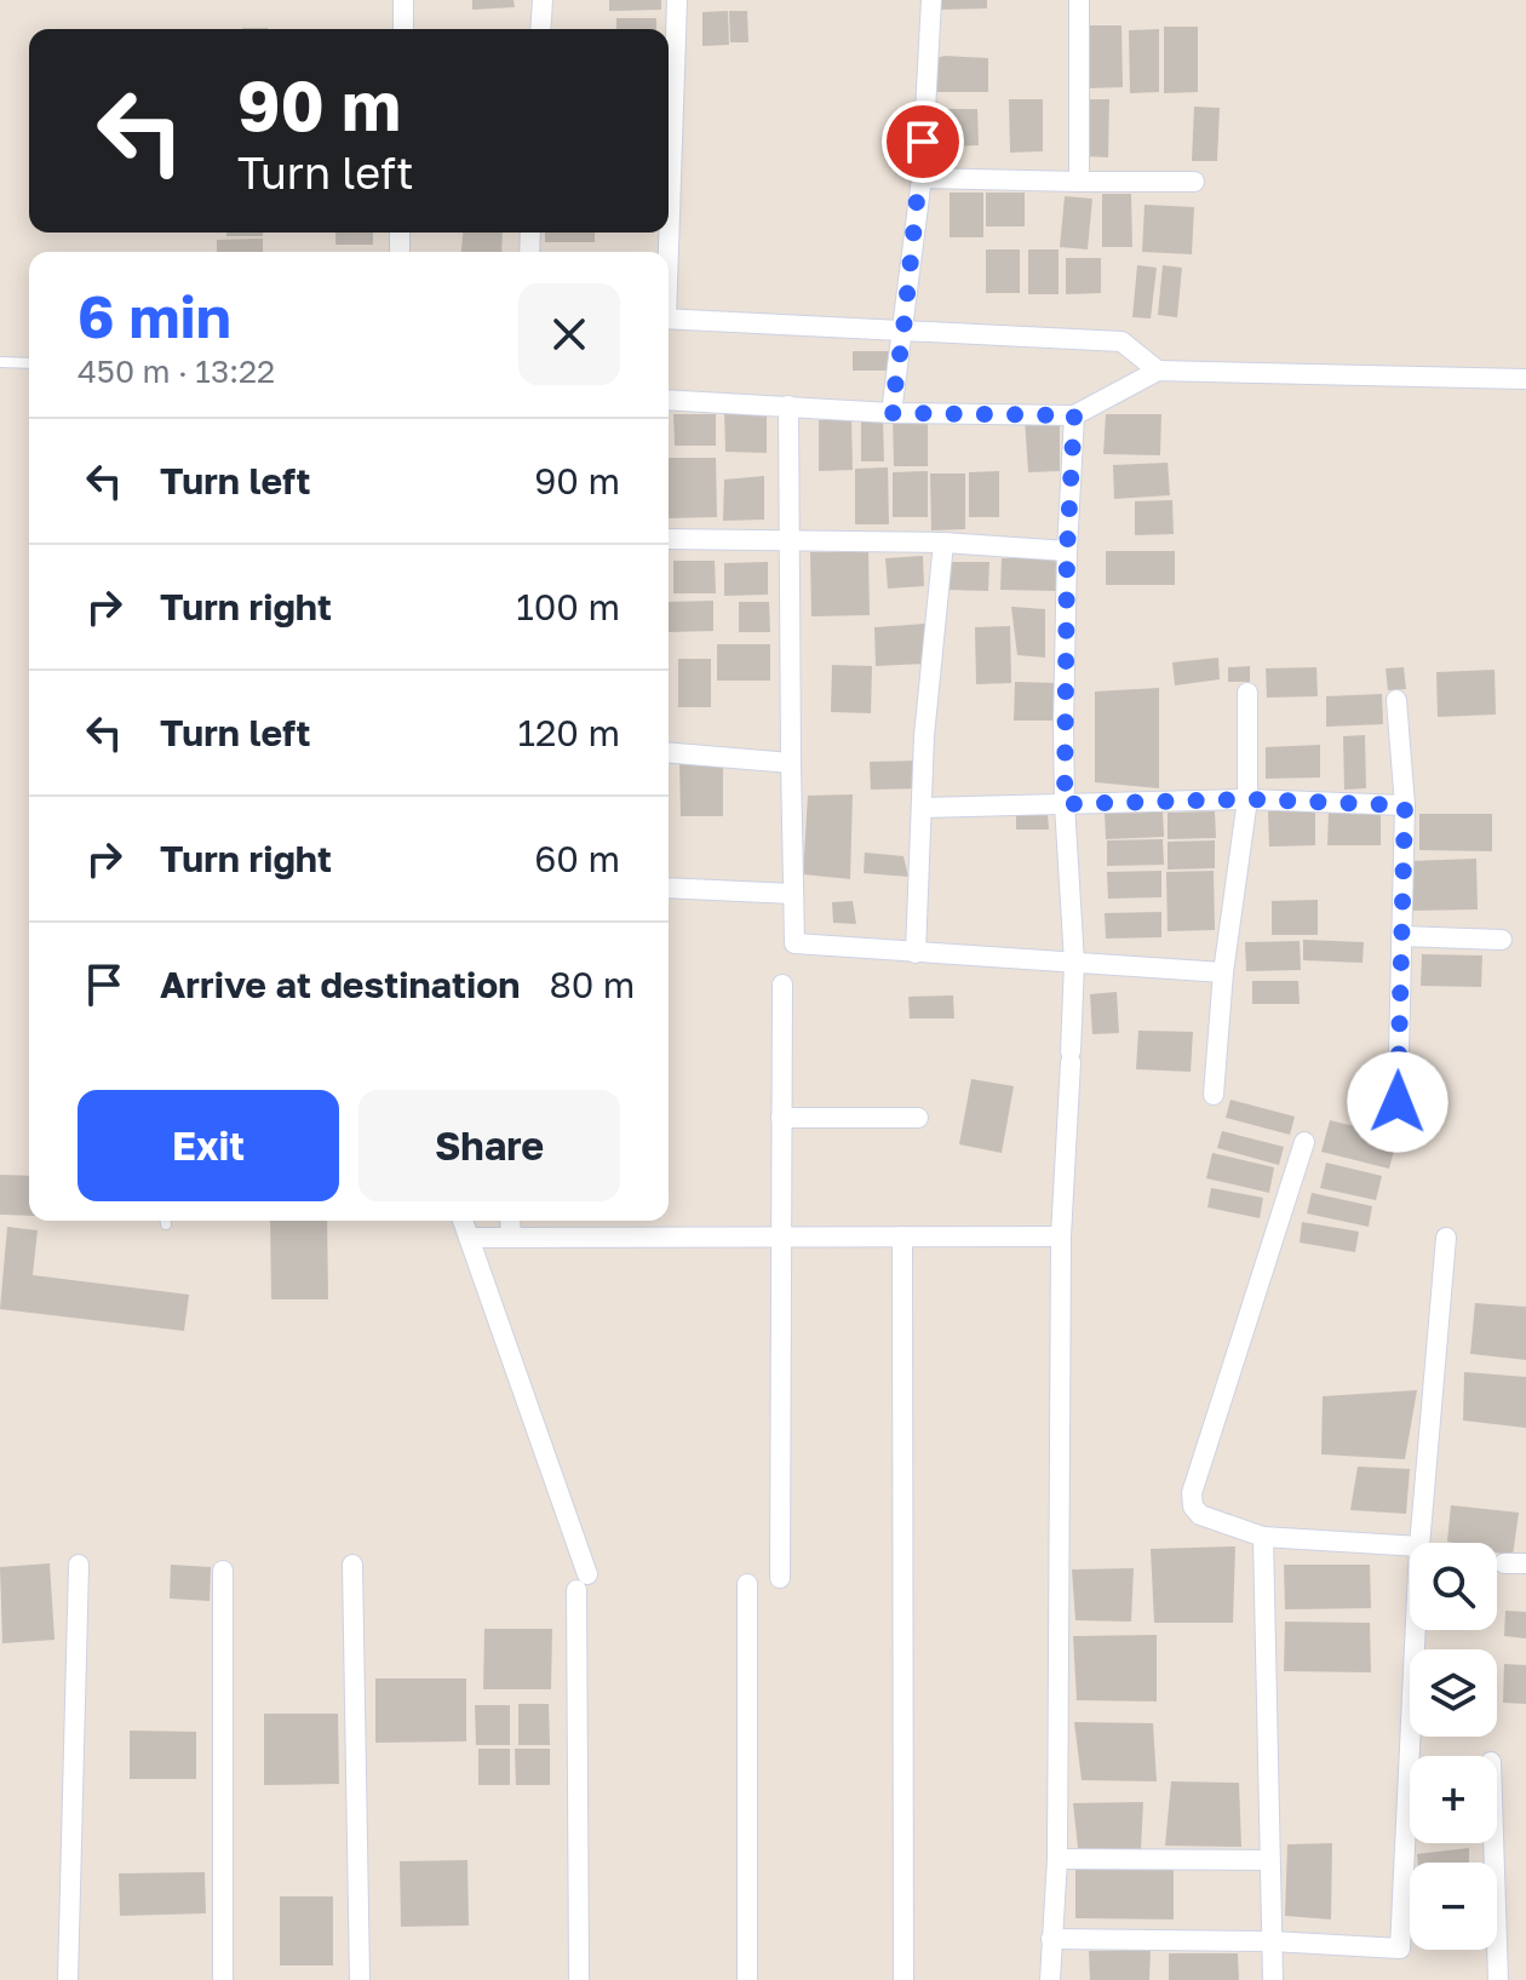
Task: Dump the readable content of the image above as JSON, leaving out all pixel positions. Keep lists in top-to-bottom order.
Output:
{
  "page": {
    "turn": ["90 m", "Turn left"],
    "heading": ["6 min", "450 m · 13:22"],
    "list": [
      {
        "name": "Turn left",
        "value": "90 m"
      },
      {
        "name": "Turn right",
        "value": "100 m"
      },
      {
        "name": "Turn left",
        "value": "120 m"
      },
      {
        "name": "Turn right",
        "value": "60 m"
      },
      {
        "name": "Arrive at destination",
        "value": "80 m"
      }
    ],
    "buttons": ["Exit", "Share"],
    "map_buttons": ["+", "−"]
  }
}
